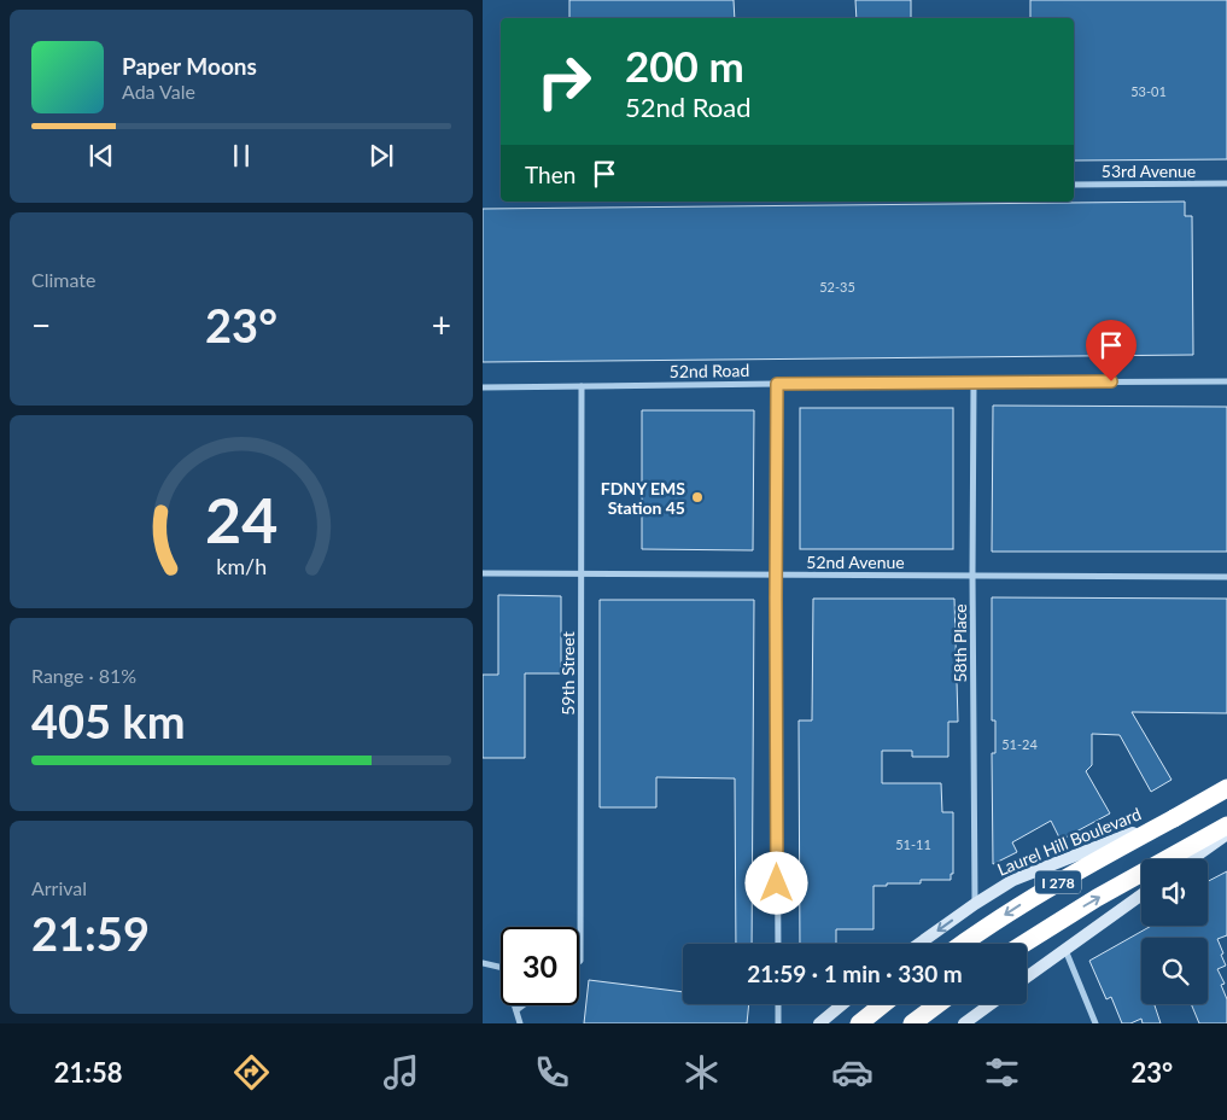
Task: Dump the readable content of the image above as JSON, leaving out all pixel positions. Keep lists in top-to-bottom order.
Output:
{
  "streets": {
    "highway": ["I 278"],
    "main road": ["Laurel Hill Boulevard"],
    "street": [
      "53rd Avenue",
      "52nd Road",
      "52nd Avenue",
      "58th Place",
      "59th Street"
    ]
  },
  "crossings": [
    ["52nd Road", "58th Place"],
    ["52nd Road", "59th Street"],
    ["52nd Avenue", "58th Place"],
    ["52nd Avenue", "59th Street"],
    ["58th Place", "Laurel Hill Boulevard"]
  ],
  "places": ["FDNY EMS Station 45"],
  "house_numbers": [
    "53-01",
    "52-35",
    "51-24",
    "51-11"
  ],
  "page": {
    "turn": ["200 m", "52nd Road"],
    "song": ["Paper Moons", "Ada Vale"],
    "then": "Then",
    "tile": [
      "Climate",
      ["Range · 81%", "405 km"],
      ["Arrival", "21:59"]
    ],
    "heat": ["−", "23°", "+"],
    "limit": "30",
    "trip": "21:59 · 1 min · 330 m",
    "tabs": ["21:58", "23°"],
    "gauge": ["24", "km/h"]
  }
}
